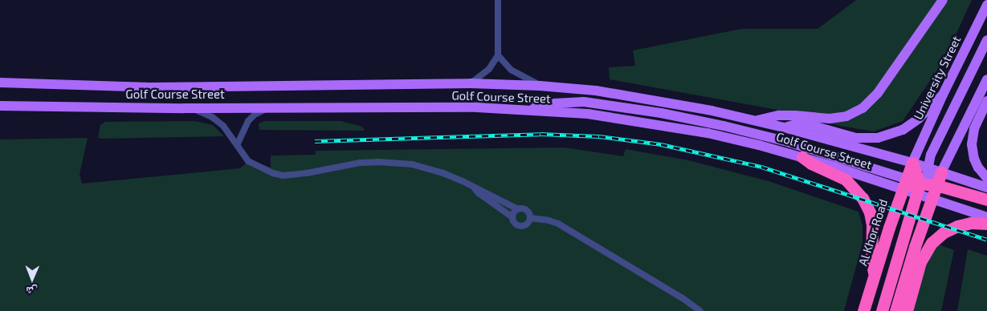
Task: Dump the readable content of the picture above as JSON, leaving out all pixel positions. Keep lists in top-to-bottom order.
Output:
{
  "streets": {
    "highway": ["Al Khor Road"],
    "main road": ["University Street", "Golf Course Street"]
  },
  "crossings": [
    ["University Street", "Golf Course Street"],
    ["University Street", "Al Khor Road"],
    ["Golf Course Street", "Al Khor Road"]
  ],
  "north": "bottom"
}
